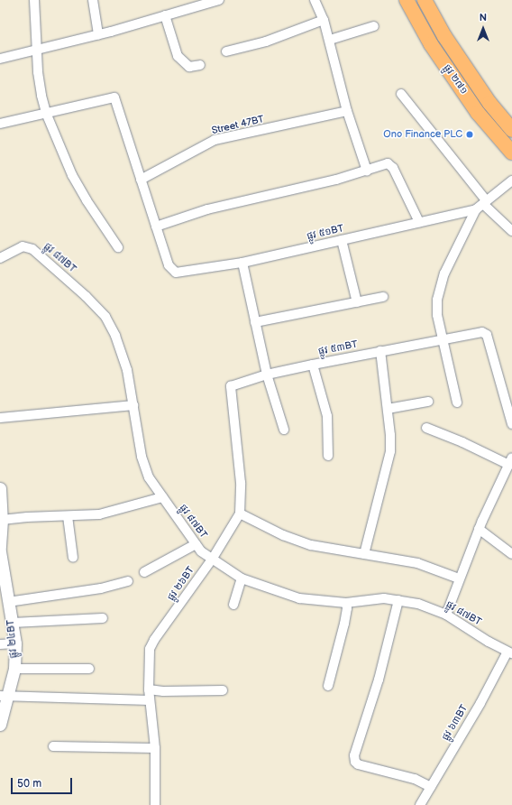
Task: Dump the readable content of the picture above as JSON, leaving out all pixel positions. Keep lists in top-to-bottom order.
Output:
{
  "streets": {
    "main road": ["ផ្លូវ ២៧១"],
    "street": [
      "Street 47BT",
      "ផ្លូវ ៥១BT",
      "ផ្លូវ ៨៧BT",
      "ផ្លូវ ៥៣BT",
      "ផ្លូវ ២៦BT",
      "ផ្លូវ ២៤BT",
      "ផ្លូវ ៦៣BT"
    ]
  },
  "crossings": [
    ["ផ្លូវ ៨៧BT", "ផ្លូវ ២៦BT"],
    ["ផ្លូវ ៨៧BT", "ផ្លូវ ៦៣BT"],
    ["ផ្លូវ ៥៣BT", "ផ្លូវ ២៦BT"]
  ],
  "places": ["Ono Finance PLC"],
  "scale_bar": "50 m",
  "north": "top"
}
